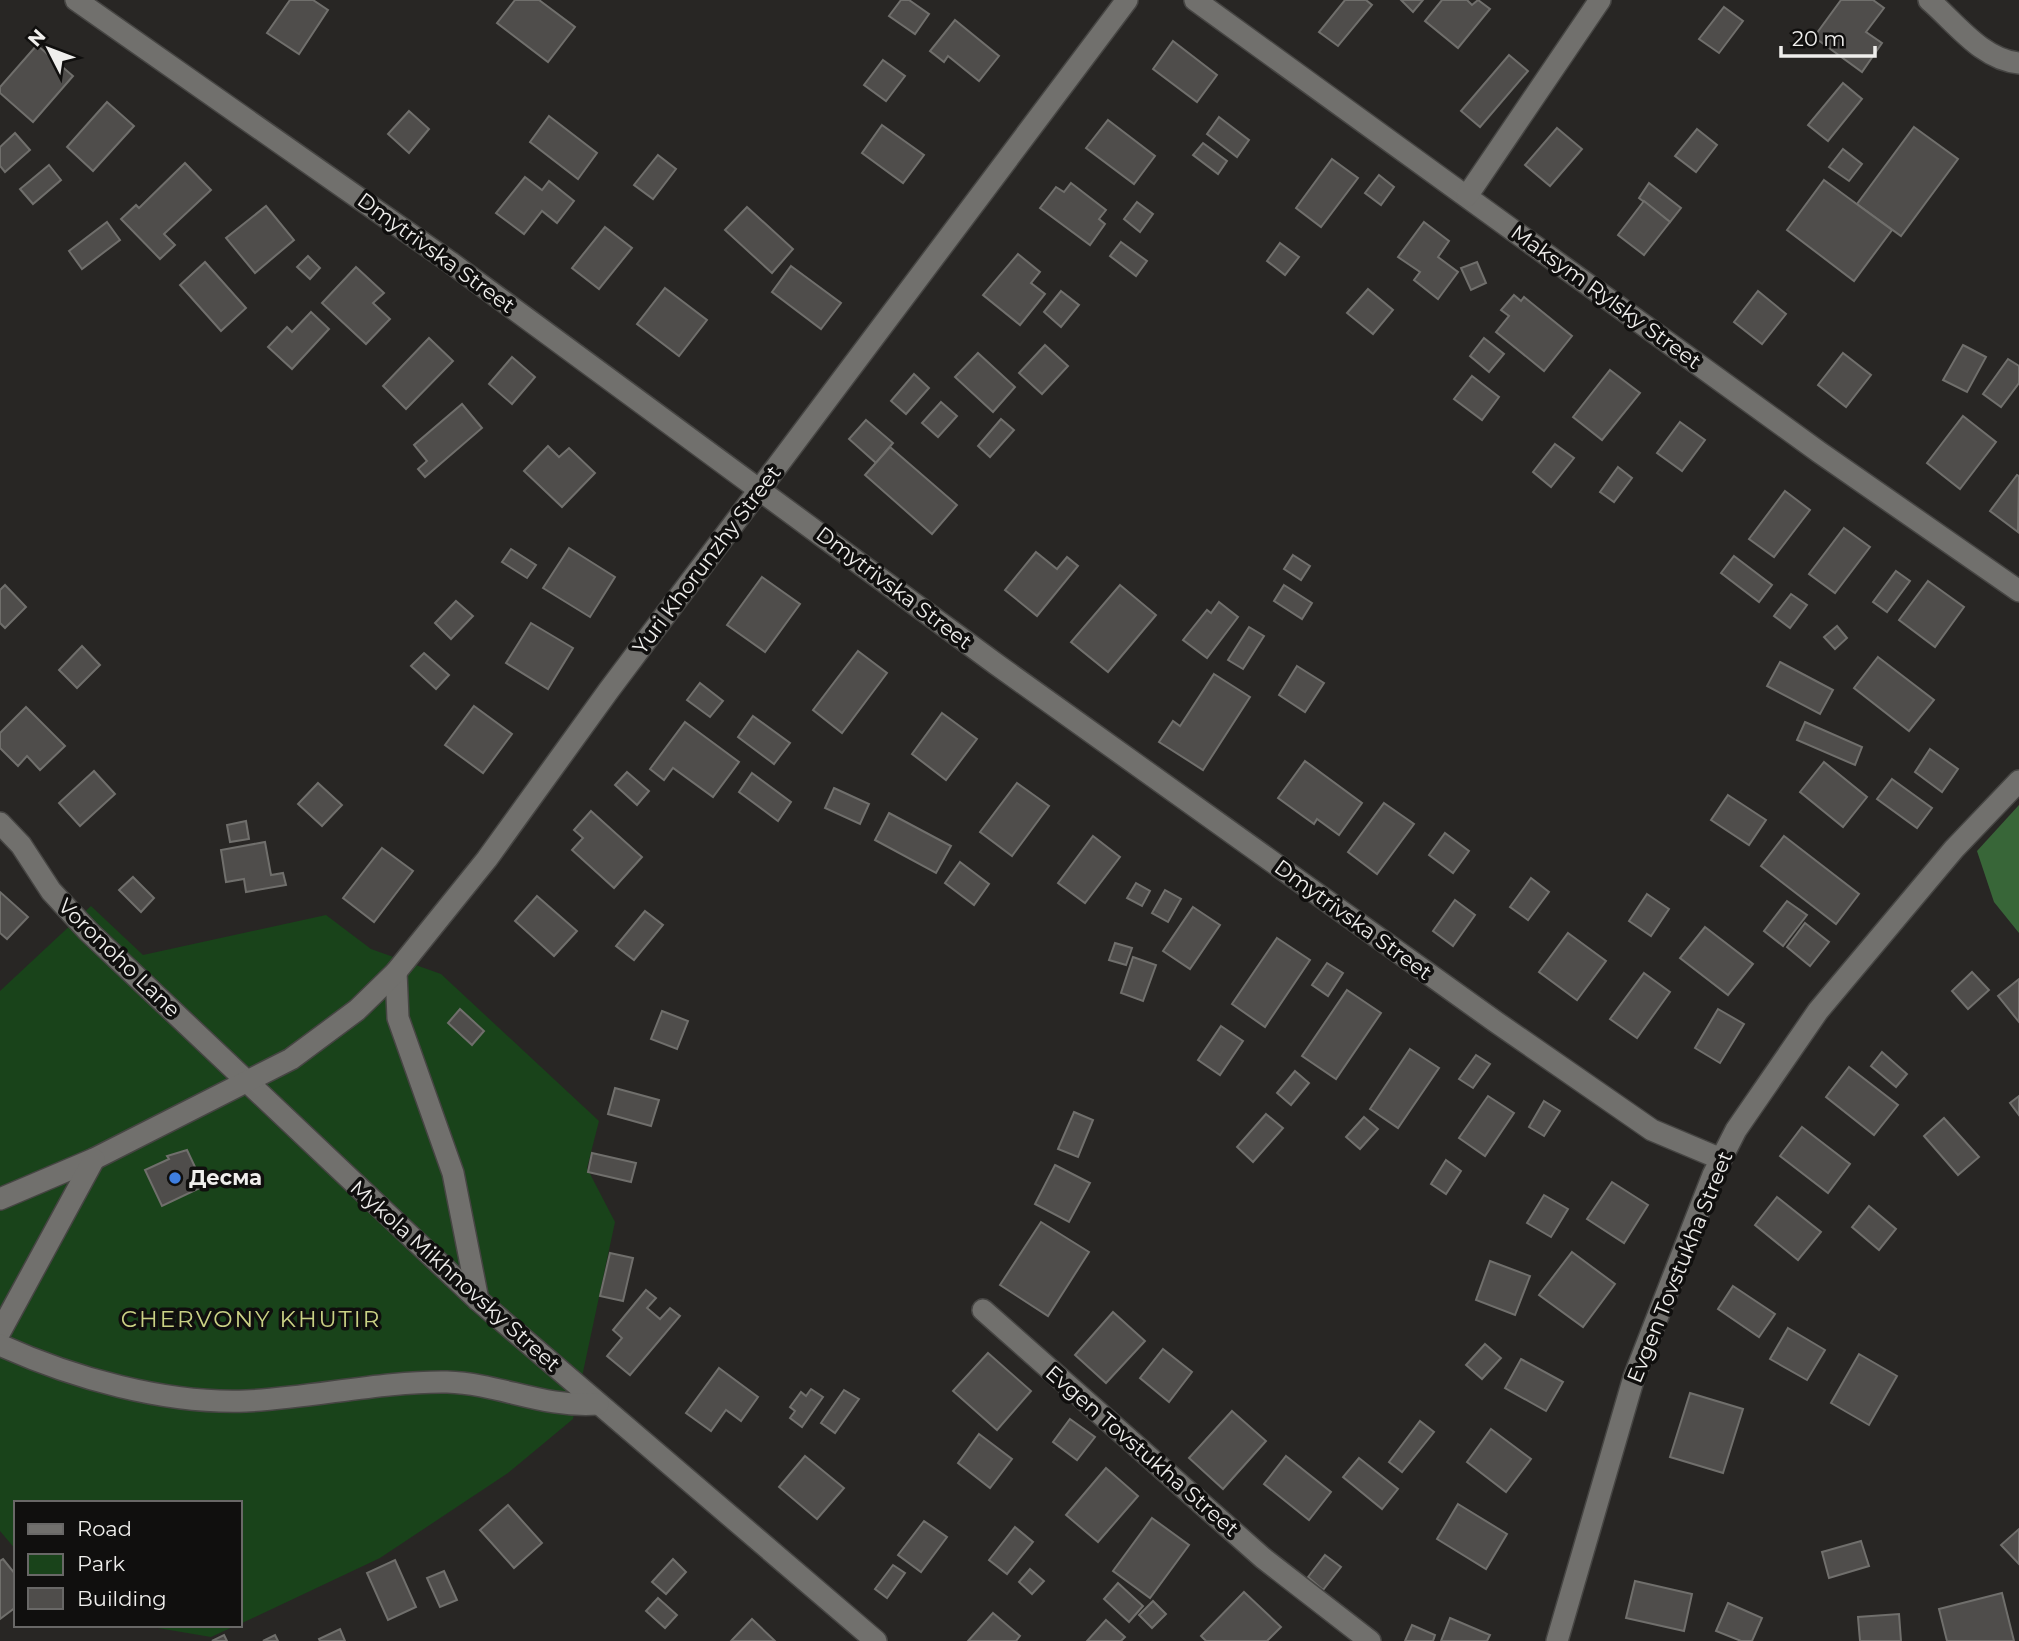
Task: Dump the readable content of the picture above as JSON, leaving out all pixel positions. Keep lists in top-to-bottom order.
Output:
{
  "streets": {
    "street": [
      "Dmytrivska Street",
      "Maksym Rylsky Street",
      "Yuri Khorunzhy Street",
      "Voronoho Lane",
      "Evgen Tovstukha Street",
      "Mykola Mikhnovsky Street"
    ]
  },
  "crossings": [
    ["Dmytrivska Street", "Yuri Khorunzhy Street"],
    ["Dmytrivska Street", "Evgen Tovstukha Street"],
    ["Yuri Khorunzhy Street", "Voronoho Lane"],
    ["Yuri Khorunzhy Street", "Mykola Mikhnovsky Street"],
    ["Voronoho Lane", "Mykola Mikhnovsky Street"]
  ],
  "districts": ["CHERVONY KHUTIR"],
  "places": ["Десма"],
  "legend": ["Road", "Park", "Building"],
  "scale_bar": "20 m",
  "north": "top left"
}
